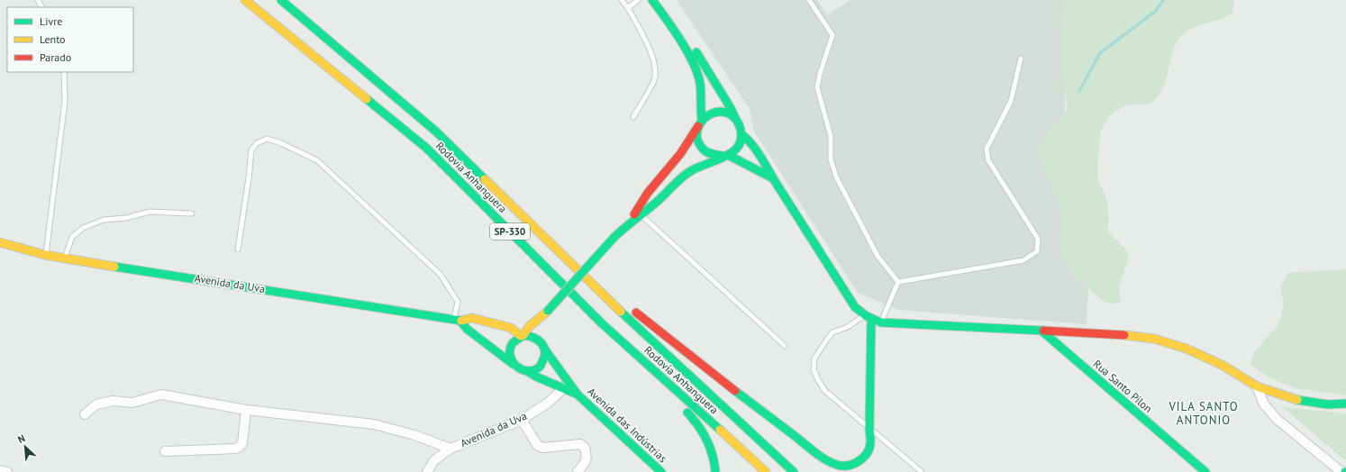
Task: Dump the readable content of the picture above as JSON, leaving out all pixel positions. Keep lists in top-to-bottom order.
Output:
{
  "streets": {
    "main road": [
      "Rodovia Anhanguera",
      "SP-330",
      "Avenida da Uva",
      "Rua Santo Pilon",
      "Avenida das Indústrias"
    ]
  },
  "crossings": [
    ["Avenida da Uva", "Avenida das Indústrias"]
  ],
  "districts": ["VILA SANTO ANTONIO"],
  "legend": ["Livre", "Lento", "Parado"],
  "north": "top left"
}
